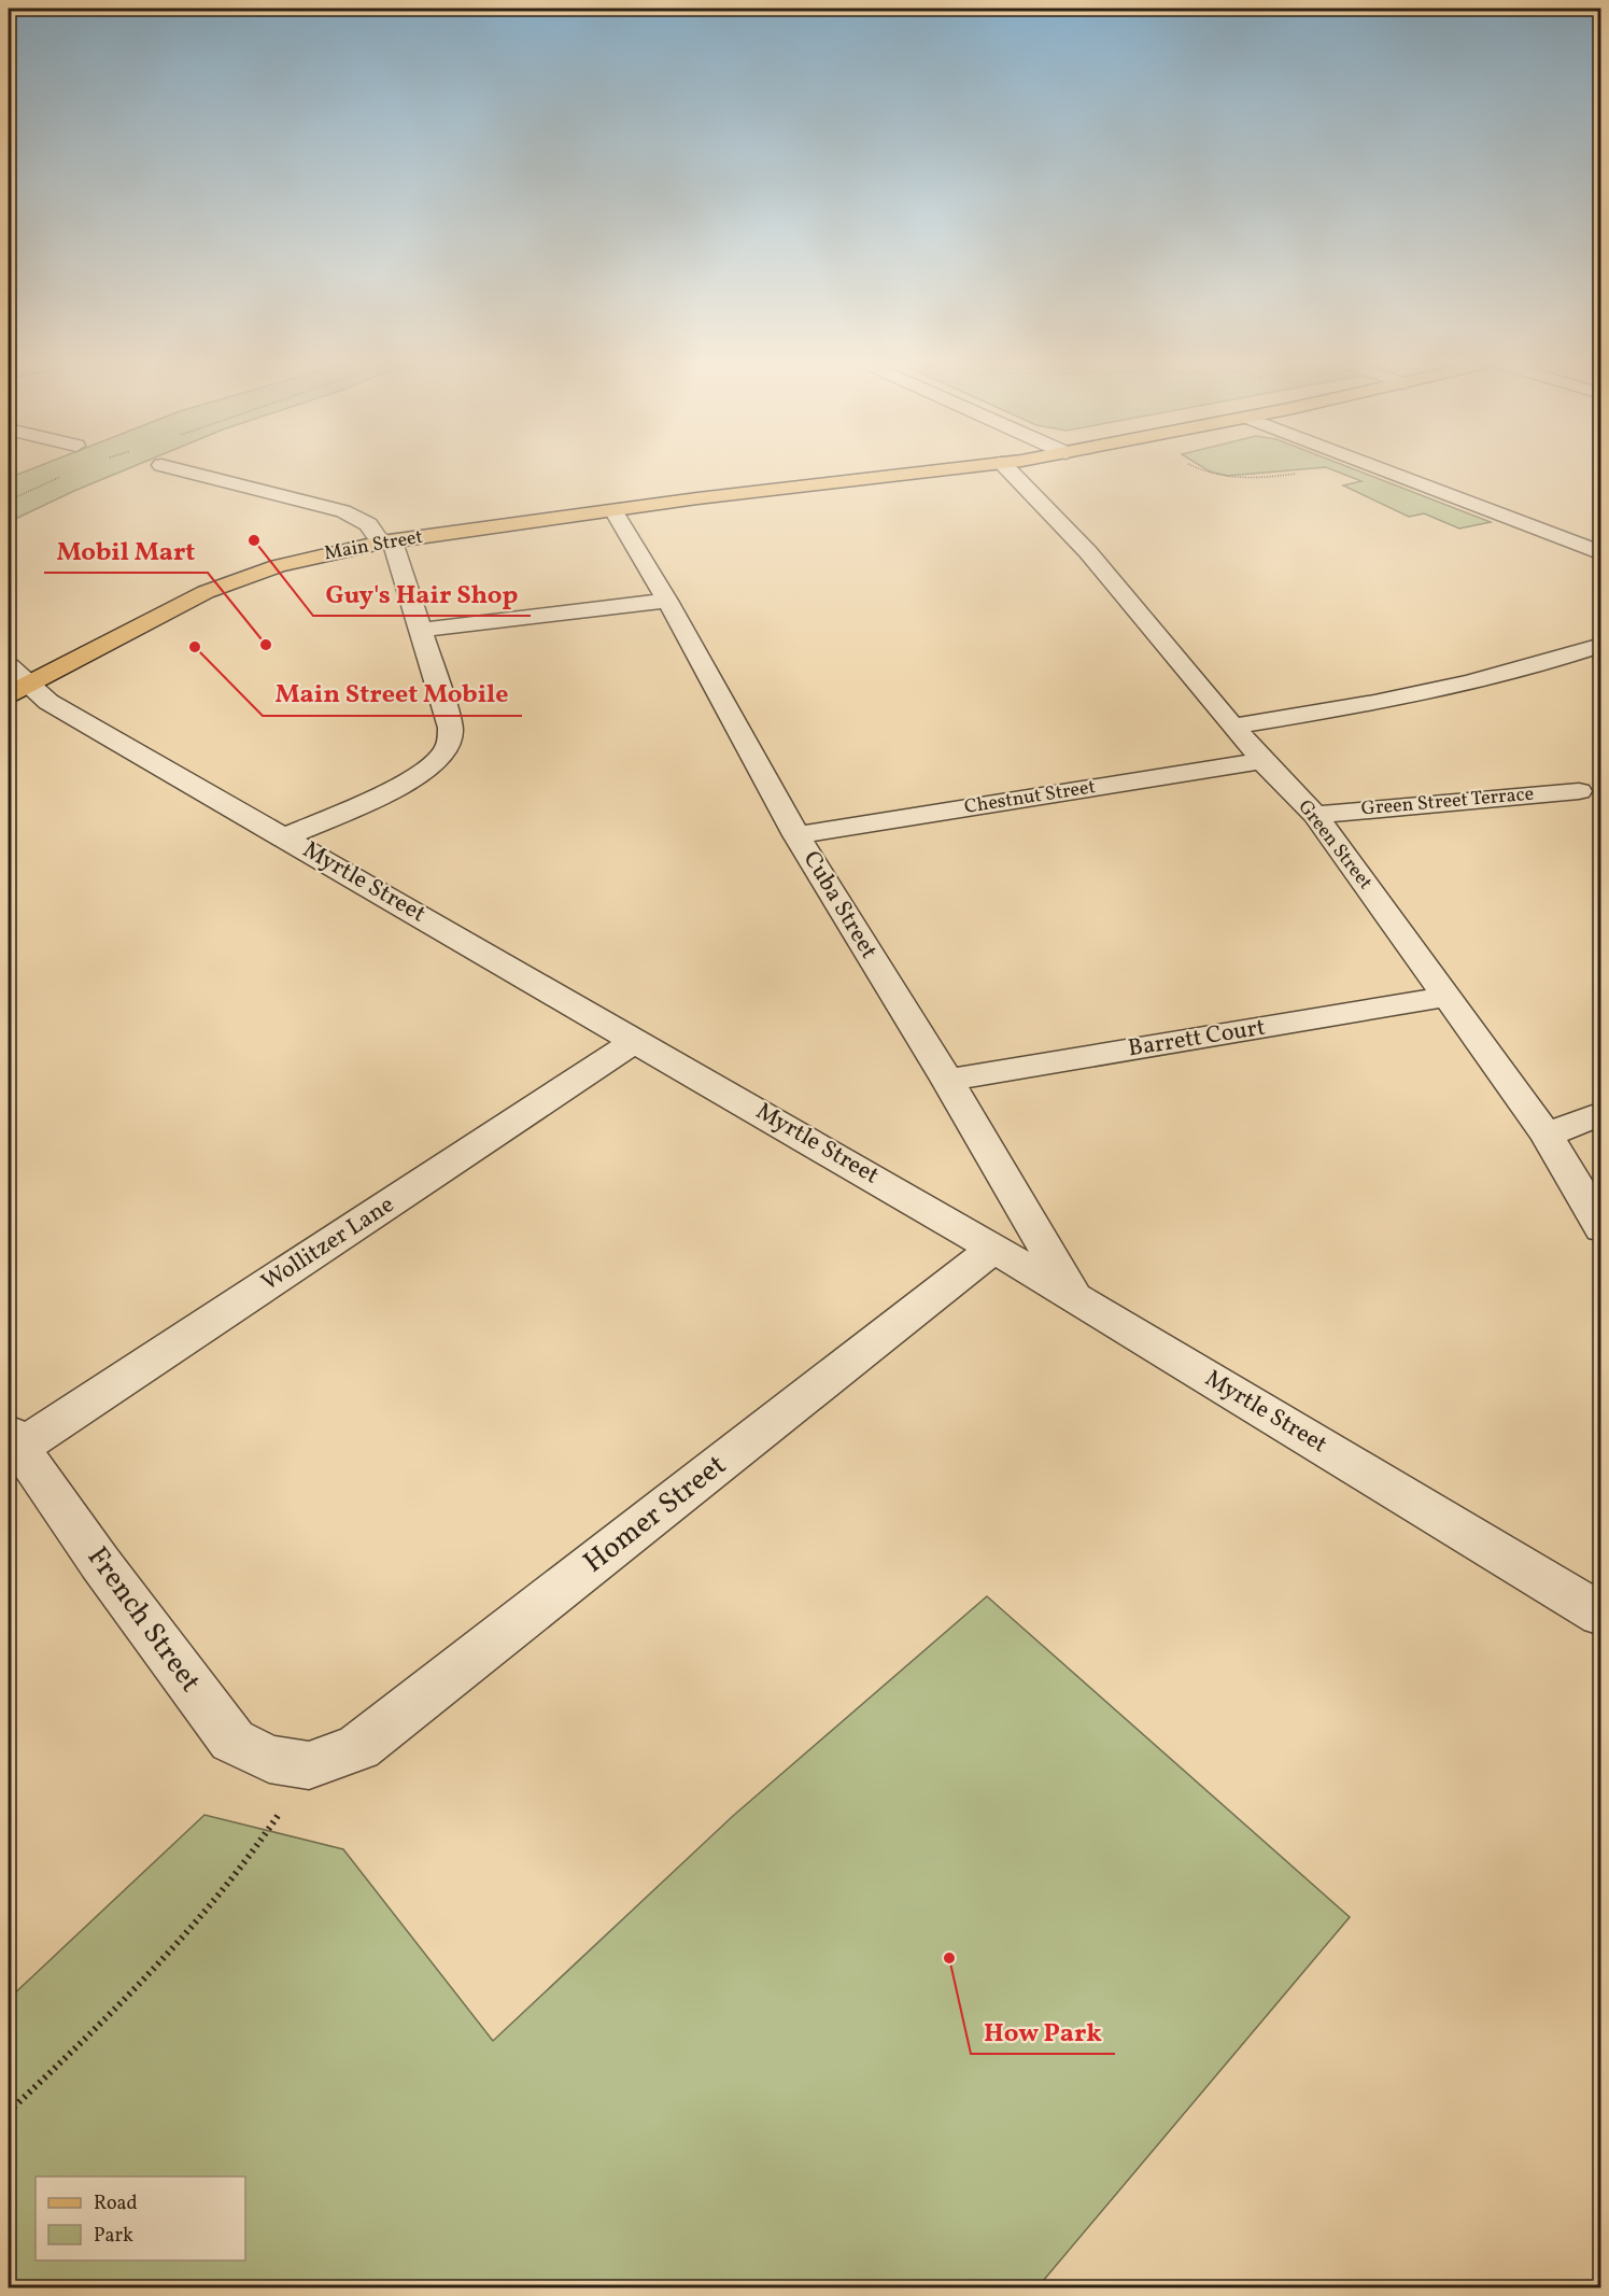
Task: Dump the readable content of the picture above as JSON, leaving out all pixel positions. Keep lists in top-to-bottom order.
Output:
{
  "streets": {
    "main road": ["Main Street"],
    "street": [
      "Chestnut Street",
      "Green Street Terrace",
      "Green Street",
      "Myrtle Street",
      "Cuba Street",
      "Barrett Court",
      "Wollitzer Lane",
      "Homer Street",
      "French Street"
    ]
  },
  "crossings": [
    ["Main Street", "Myrtle Street"],
    ["Main Street", "Cuba Street"],
    ["Chestnut Street", "Green Street"],
    ["Chestnut Street", "Cuba Street"],
    ["Green Street Terrace", "Green Street"],
    ["Green Street", "Barrett Court"],
    ["Myrtle Street", "Cuba Street"],
    ["Myrtle Street", "Wollitzer Lane"],
    ["Myrtle Street", "Homer Street"],
    ["Cuba Street", "Barrett Court"],
    ["Wollitzer Lane", "French Street"],
    ["Homer Street", "French Street"]
  ],
  "places": [
    "Guy's Hair Shop",
    "Mobil Mart",
    "Main Street Mobile",
    "How Park"
  ],
  "legend": ["Road", "Park"]
}
